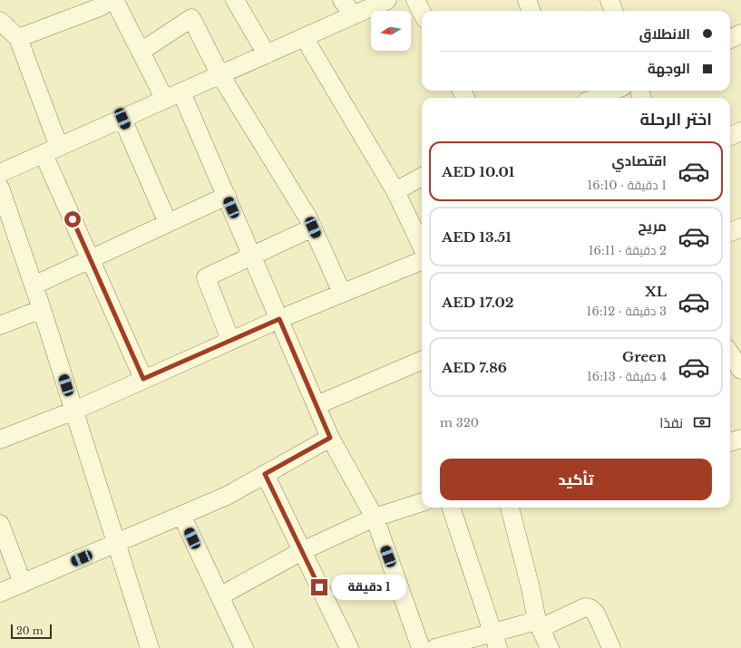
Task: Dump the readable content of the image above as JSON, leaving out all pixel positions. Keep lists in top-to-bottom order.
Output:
{
  "scale_bar": "20 m",
  "north": "left",
  "page": {
    "banner": ["الانطلاق", "الوجهة"],
    "heading": "اختر الرحلة",
    "list": [
      {
        "name": "اقتصادي",
        "note": "1 دقيقة · 16:10",
        "value": "AED 10.01"
      },
      {
        "name": "مريح",
        "note": "2 دقيقة · 16:11",
        "value": "AED 13.51"
      },
      {
        "name": "XL",
        "note": "3 دقيقة · 16:12",
        "value": "AED 17.02"
      },
      {
        "name": "Green",
        "note": "4 دقيقة · 16:13",
        "value": "AED 7.86"
      }
    ],
    "pay": ["نقدًا", "320 m"],
    "buttons": "تأكيد",
    "bubble": "1 دقيقة",
    "scale": "20 m"
  }
}
